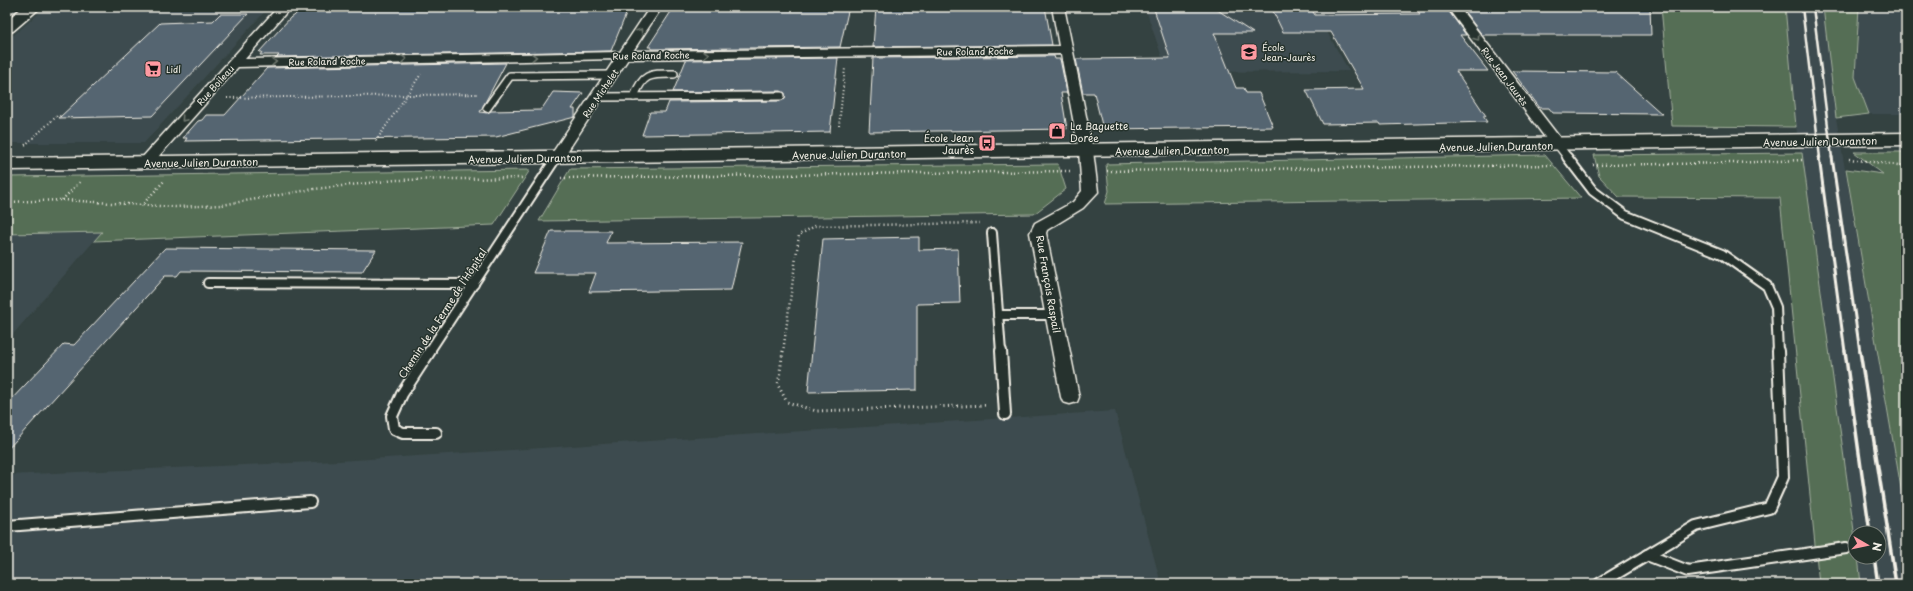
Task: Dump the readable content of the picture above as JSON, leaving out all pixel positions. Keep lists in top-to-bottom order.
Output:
{
  "streets": {
    "main road": ["Avenue Julien Duranton"],
    "street": [
      "Rue Roland Roche",
      "Rue Jean Jaurès",
      "Rue Boileau",
      "Rue Michelet",
      "Rue François Raspail"
    ],
    "lane": ["Chemin de la Ferme de l'Hôpital"]
  },
  "crossings": [
    ["Rue Roland Roche", "Rue Boileau"],
    ["Rue Roland Roche", "Rue Michelet"],
    ["Rue Roland Roche", "Rue François Raspail"],
    ["Rue Jean Jaurès", "Avenue Julien Duranton"],
    ["Rue Boileau", "Avenue Julien Duranton"],
    ["Rue Michelet", "Avenue Julien Duranton"],
    ["Rue Michelet", "Chemin de la Ferme de l'Hôpital"],
    ["Avenue Julien Duranton", "Rue François Raspail"],
    ["Avenue Julien Duranton", "Chemin de la Ferme de l'Hôpital"]
  ],
  "one_way": ["Rue Roland Roche", "Rue Jean Jaurès", "Rue Boileau"],
  "places": {
    "school or university": ["École Jean-Jaurès"],
    "supermarket": ["Lidl"],
    "shop": ["La Baguette Dorée"],
    "bus stop": ["École Jean Jaurès"]
  },
  "north": "right"
}
